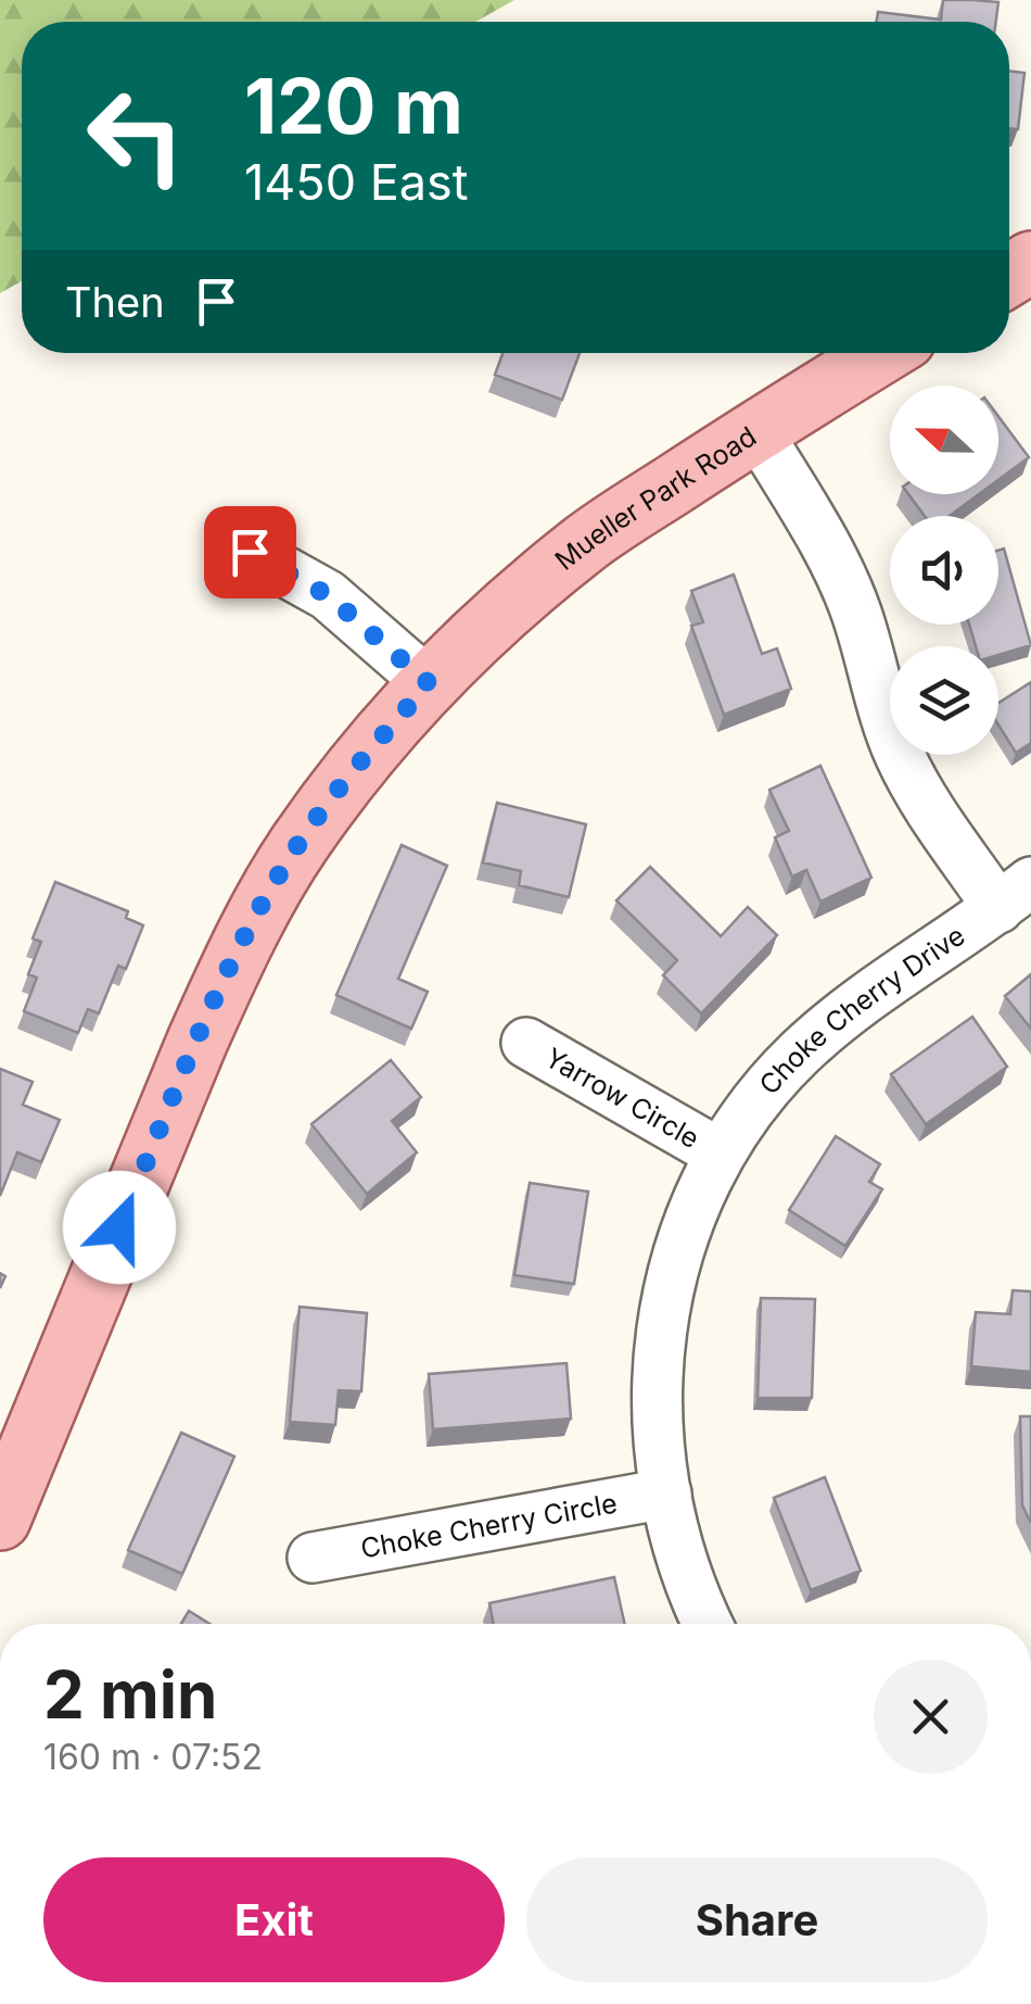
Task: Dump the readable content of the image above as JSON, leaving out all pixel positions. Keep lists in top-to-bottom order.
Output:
{
  "streets": {
    "main road": ["Mueller Park Road"],
    "street": ["Choke Cherry Drive", "Yarrow Circle", "Choke Cherry Circle"]
  },
  "crossings": [
    ["Mueller Park Road", "Choke Cherry Drive"],
    ["Choke Cherry Drive", "Yarrow Circle"],
    ["Choke Cherry Drive", "Choke Cherry Circle"]
  ],
  "north": "left",
  "page": {
    "turn": ["120 m", "1450 East"],
    "then": "Then",
    "heading": ["2 min", "160 m · 07:52"],
    "buttons": ["Exit", "Share"]
  }
}
